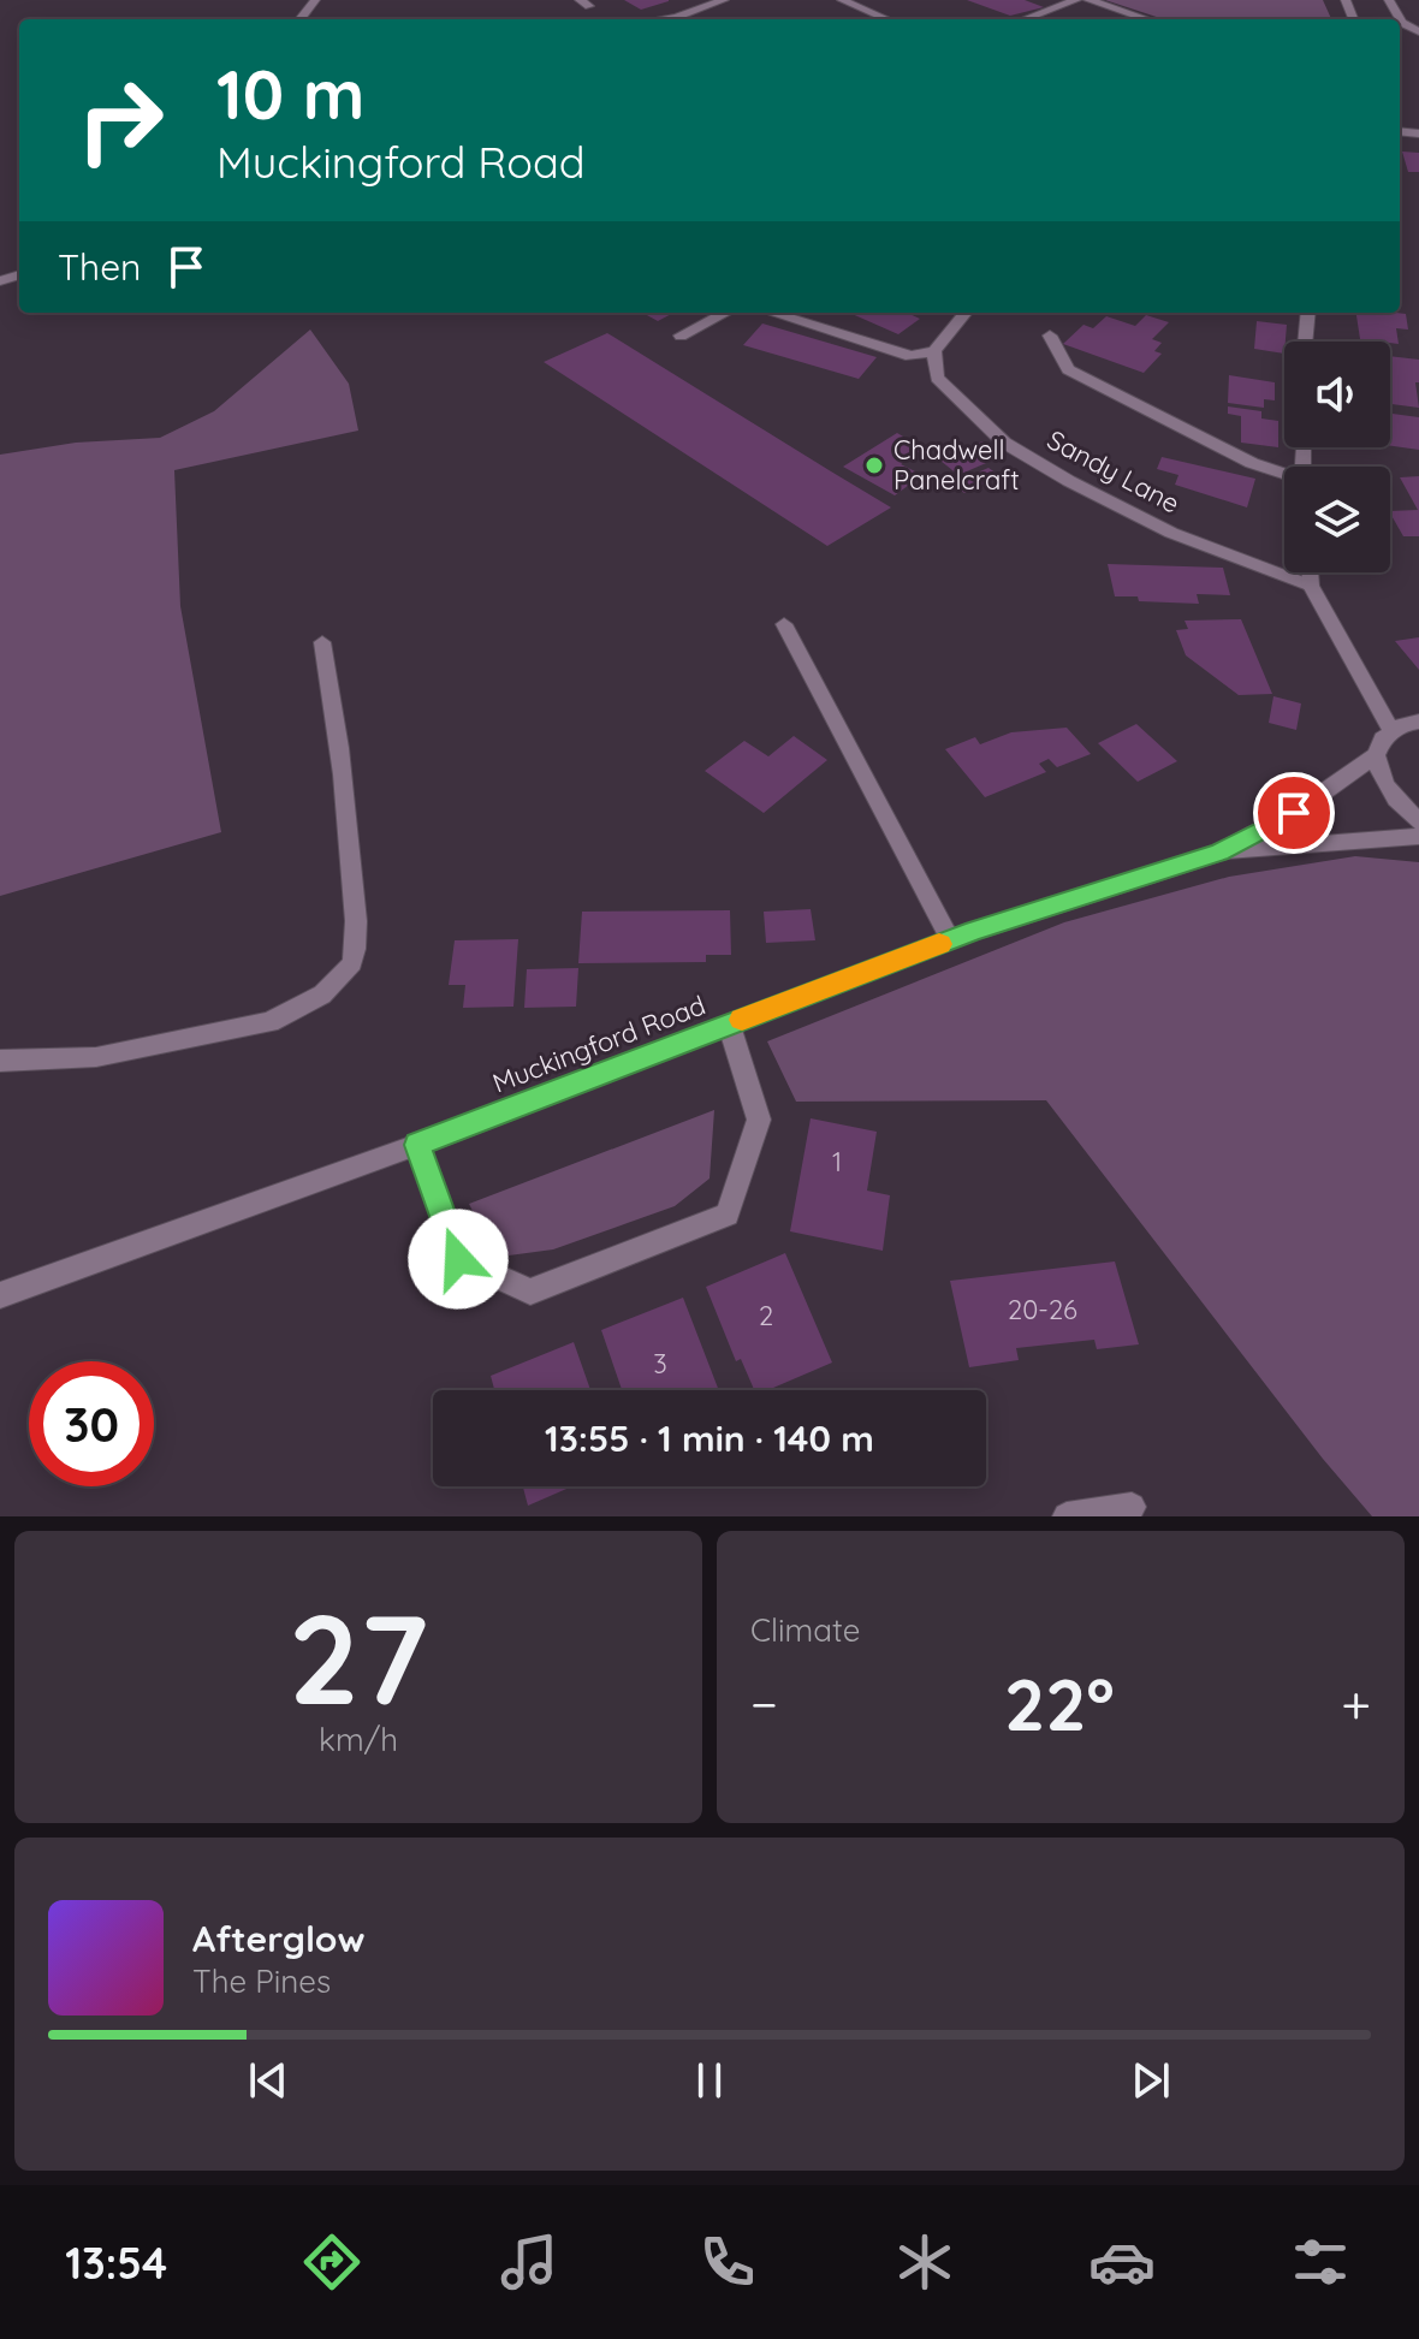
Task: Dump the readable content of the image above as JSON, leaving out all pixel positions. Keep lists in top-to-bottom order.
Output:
{
  "streets": {
    "street": ["Sandy Lane", "Muckingford Road"]
  },
  "places": ["Chadwell Panelcraft"],
  "house_numbers": [
    "1",
    "20-26",
    "2",
    "3"
  ],
  "page": {
    "turn": ["10 m", "Muckingford Road"],
    "then": "Then",
    "limit": "30",
    "trip": "13:55 · 1 min · 140 m",
    "tile": [
      ["27", "km/h"],
      "Climate"
    ],
    "heat": ["−", "22°", "+"],
    "song": ["Afterglow", "The Pines"],
    "tabs": "13:54"
  }
}
